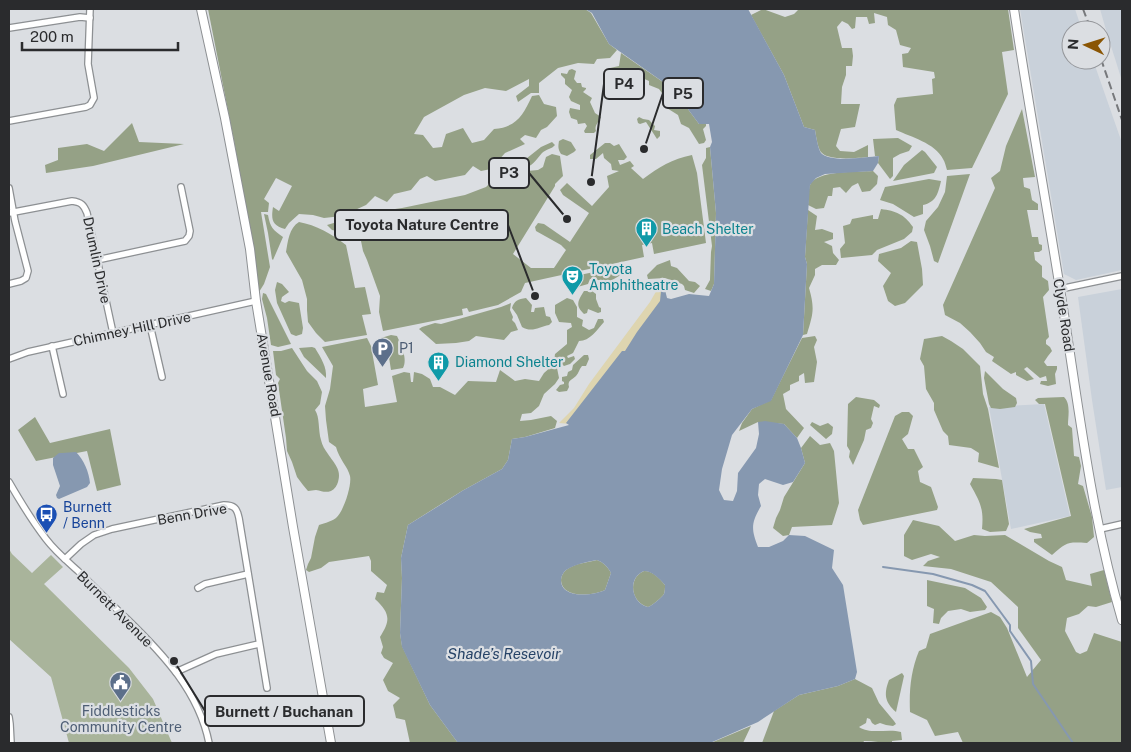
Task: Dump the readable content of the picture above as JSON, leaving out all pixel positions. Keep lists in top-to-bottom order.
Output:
{
  "streets": {
    "street": [
      "Drumlin Drive",
      "Clyde Road",
      "Chimney Hill Drive",
      "Avenue Road",
      "Benn Drive",
      "Burnett Avenue"
    ]
  },
  "crossings": [
    ["Drumlin Drive", "Chimney Hill Drive"],
    ["Chimney Hill Drive", "Avenue Road"],
    ["Benn Drive", "Burnett Avenue"]
  ],
  "water": ["Shade’s Resevoir"],
  "places": {
    "other": [
      "P5",
      "P4",
      "P3",
      "Toyota Nature Centre",
      "Burnett / Buchanan"
    ],
    "building": ["Beach Shelter", "Diamond Shelter"],
    "theatre": ["Toyota Amphitheatre"],
    "parking": ["P1"],
    "bus stop": ["Burnett / Benn"],
    "public building": ["Fiddlesticks Community Centre"]
  },
  "scale_bar": "200 m",
  "north": "left"
}
